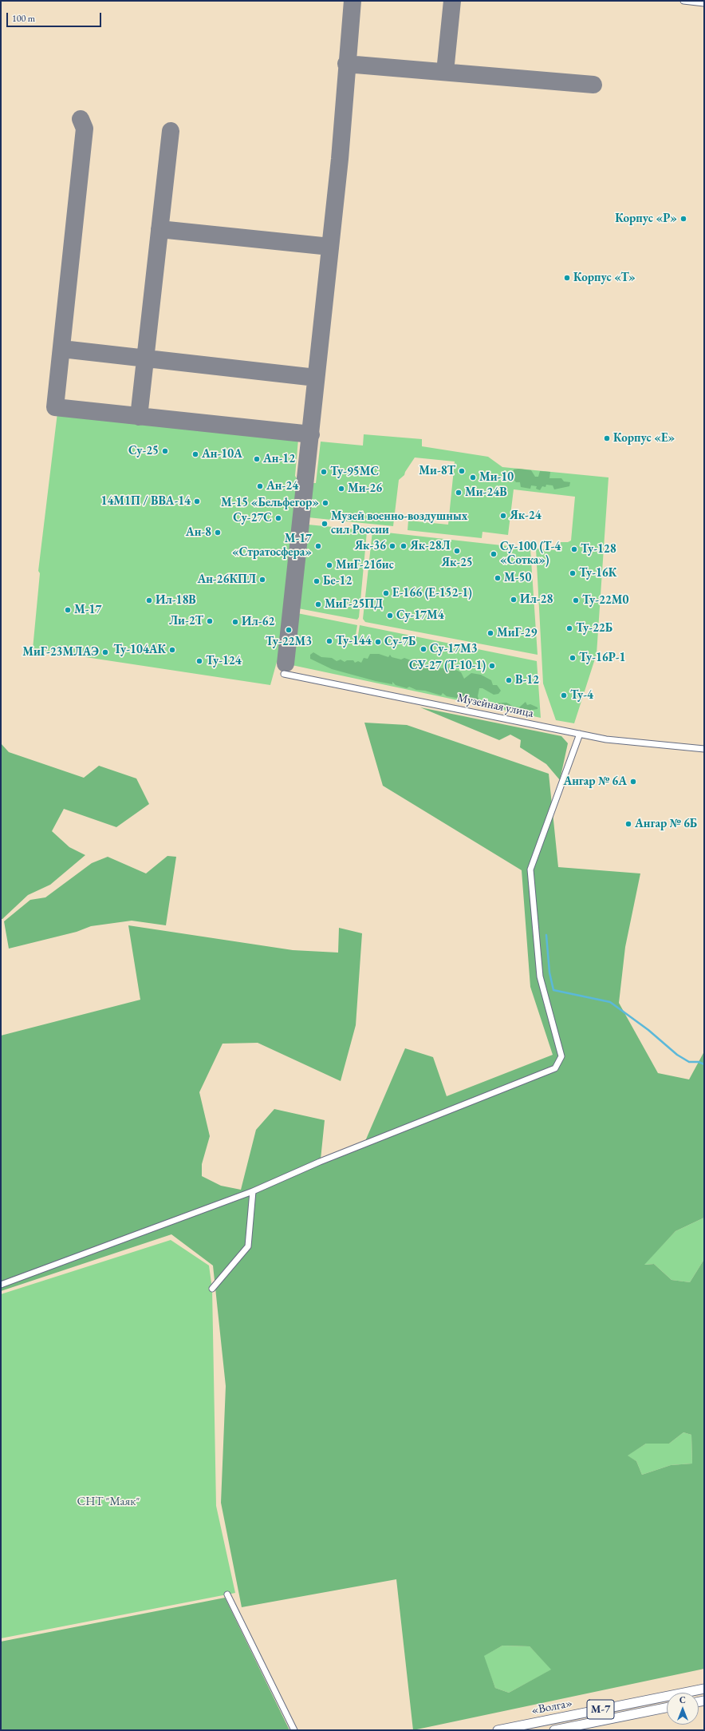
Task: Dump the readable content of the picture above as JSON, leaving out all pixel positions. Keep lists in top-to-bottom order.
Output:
{
  "streets": {
    "highway": ["«Волга»", "М-7"],
    "street": ["Музейная улица"]
  },
  "parks": ["СНТ \"Маяк\""],
  "places": [
    "Корпус «Р»",
    "Корпус «Т»",
    "Корпус «Е»",
    "Су-25",
    "Ан-10А",
    "Ан-12",
    "Ми-8Т",
    "Ту-95МС",
    "Ми-10",
    "Ан-24",
    "Ми-26",
    "Ми-24В",
    "14М1П / ВВА-14",
    "М-15 «Бельфегор»",
    "Як-24",
    "Су-27С",
    "Музей военно-воздушных сил России",
    "Ан-8",
    "М-17 «Стратосфера»",
    "Як-36",
    "Як-28Л",
    "Ту-128",
    "Як-25",
    "Су-100 (Т-4 «Сотка»)",
    "МиГ-21бис",
    "Ту-16К",
    "М-50",
    "Ан-26КПЛ",
    "Бе-12",
    "Е-166 (Е-152-1)",
    "Ил-28",
    "Ил-18В",
    "Ту-22М0",
    "МиГ-25ПД",
    "М-17",
    "Су-17М4",
    "Ли-2Т",
    "Ил-62",
    "Ту-22Б",
    "Ту-22М3",
    "МиГ-29",
    "Ту-144",
    "Су-7Б",
    "Су-17М3",
    "Ту-104АК",
    "МиГ-23МЛАЭ",
    "Ту-16Р-1",
    "Ту-124",
    "СУ-27 (Т-10-1)",
    "В-12",
    "Ту-4",
    "Ангар № 6А",
    "Ангар № 6Б"
  ],
  "scale_bar": "100 m",
  "north": "top"
}
